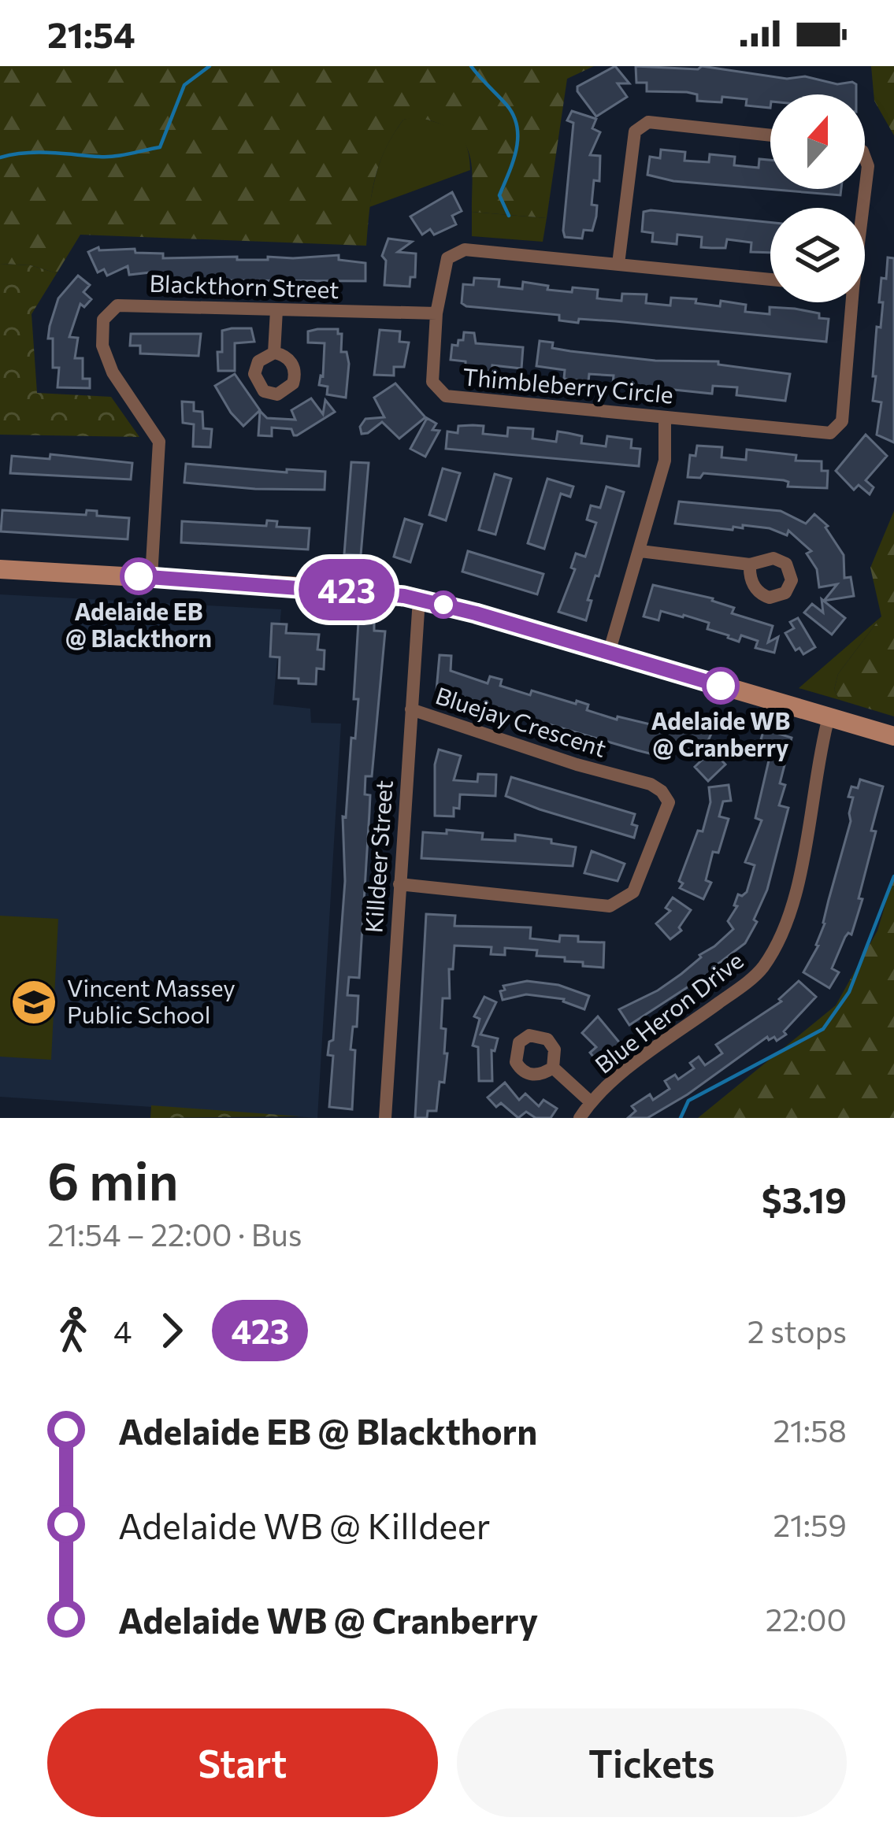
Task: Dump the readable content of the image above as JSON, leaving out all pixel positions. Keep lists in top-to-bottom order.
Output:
{
  "streets": {
    "street": [
      "Blackthorn Street",
      "Thimbleberry Circle",
      "Bluejay Crescent",
      "Killdeer Street",
      "Blue Heron Drive"
    ]
  },
  "crossings": [
    ["Blackthorn Street", "Thimbleberry Circle"],
    ["Bluejay Crescent", "Killdeer Street"]
  ],
  "places": {
    "other": ["Adelaide EB @ Blackthorn", "Adelaide WB @ Cranberry"],
    "school or university": ["Vincent Massey Public School"]
  },
  "lines": ["bus line 423"],
  "north": "top",
  "page": {
    "status": "21:54",
    "on_map": "423",
    "heading": ["6 min", "21:54 – 22:00 · Bus", "$3.19"],
    "legs": ["4", "423", "2 stops"],
    "list": [
      {
        "name": "Adelaide EB @ Blackthorn",
        "value": "21:58"
      },
      {
        "name": "Adelaide WB @ Killdeer",
        "value": "21:59"
      },
      {
        "name": "Adelaide WB @ Cranberry",
        "value": "22:00"
      }
    ],
    "buttons": ["Start", "Tickets"]
  }
}
